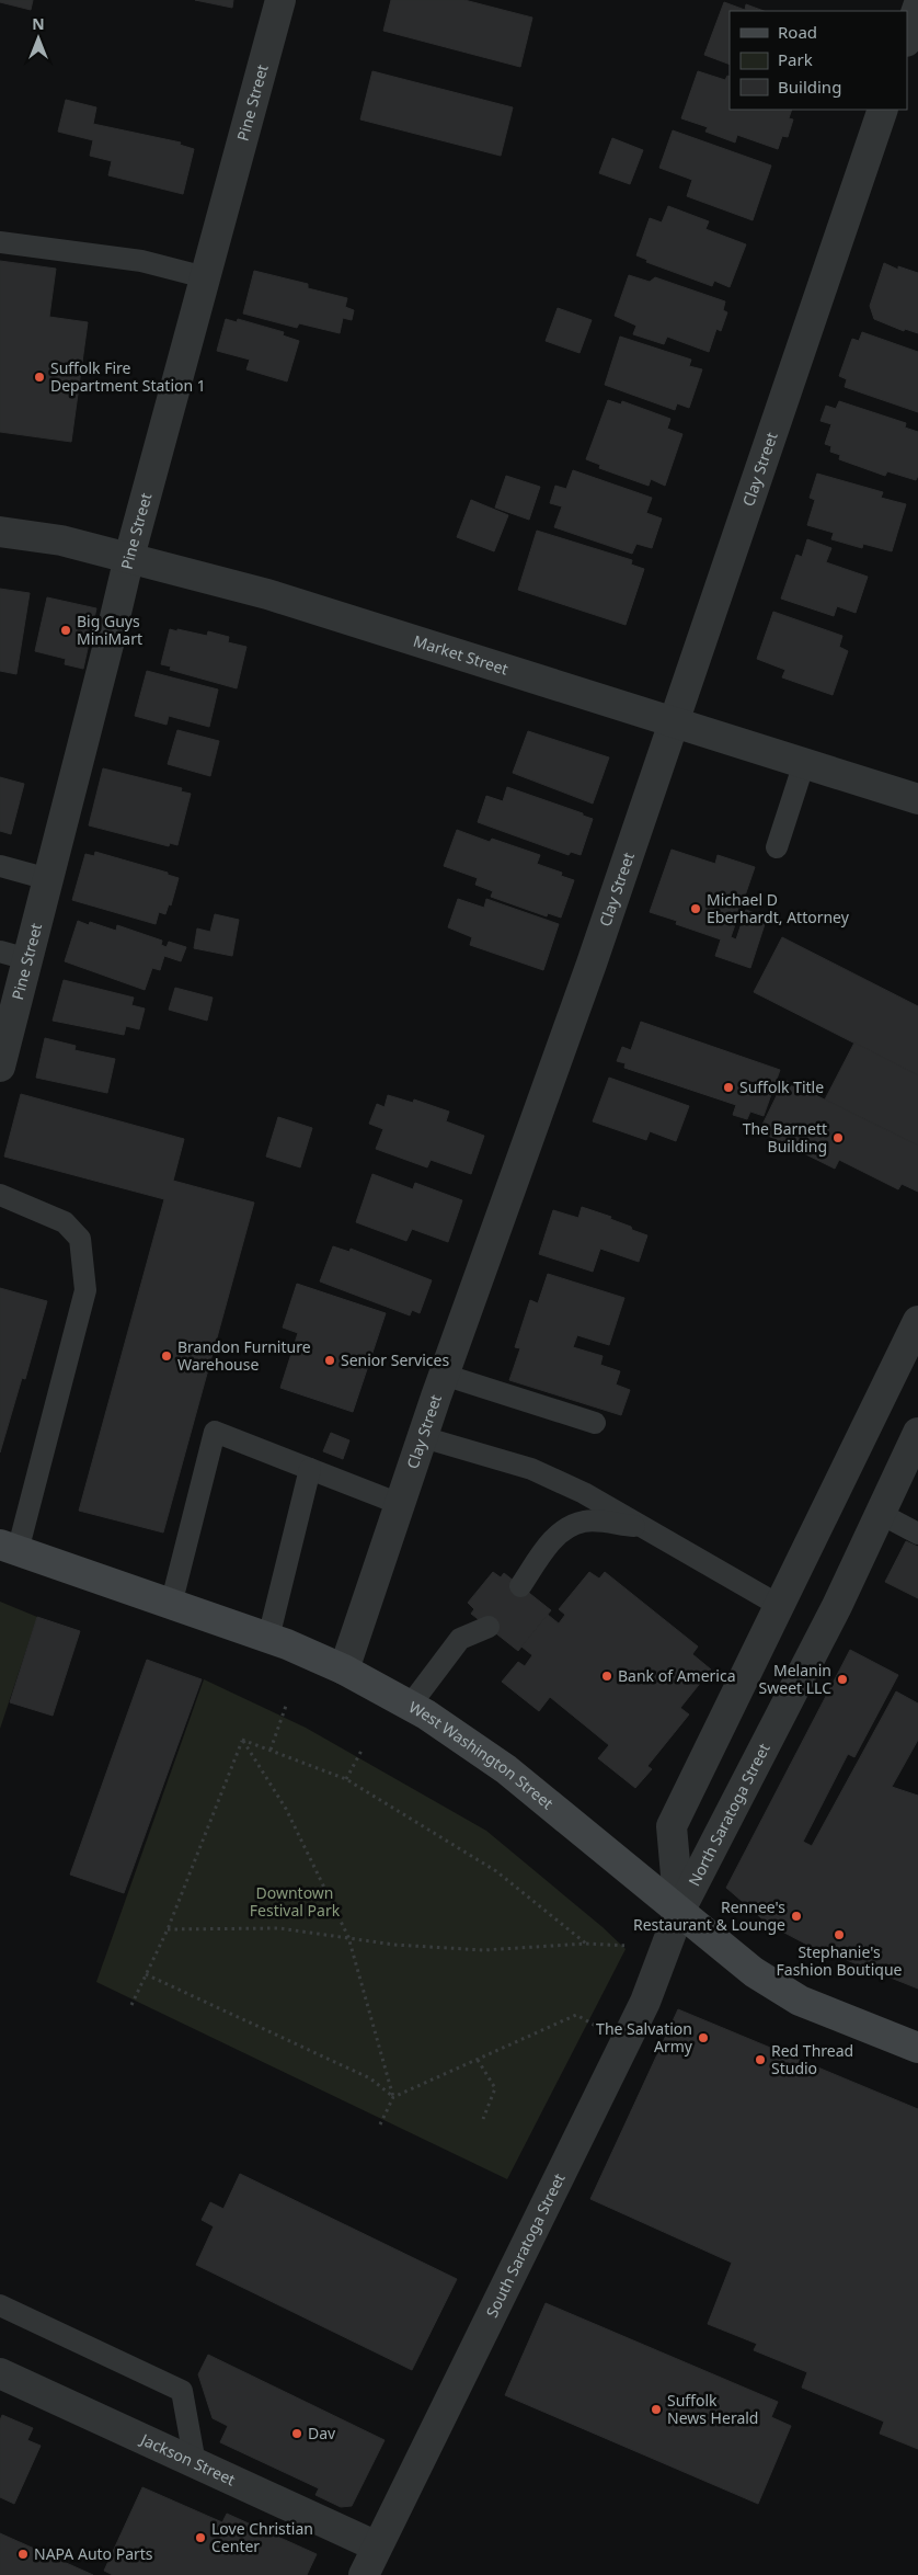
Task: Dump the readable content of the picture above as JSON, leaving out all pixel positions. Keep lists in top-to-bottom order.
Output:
{
  "streets": {
    "main road": ["West Washington Street"],
    "street": [
      "Pine Street",
      "Clay Street",
      "Market Street",
      "North Saratoga Street",
      "South Saratoga Street",
      "Jackson Street"
    ]
  },
  "crossings": [
    ["Pine Street", "Market Street"],
    ["Clay Street", "Market Street"],
    ["Clay Street", "West Washington Street"],
    ["West Washington Street", "North Saratoga Street"],
    ["West Washington Street", "South Saratoga Street"],
    ["North Saratoga Street", "South Saratoga Street"],
    ["South Saratoga Street", "Jackson Street"]
  ],
  "parks": ["Downtown Festival Park"],
  "places": [
    "Suffolk Fire Department Station 1",
    "Big Guys MiniMart",
    "Michael D Eberhardt, Attorney",
    "Suffolk Title",
    "The Barnett Building",
    "Brandon Furniture Warehouse",
    "Senior Services",
    "Bank of America",
    "Melanin Sweet LLC",
    "Rennee's Restaurant & Lounge",
    "Stephanie's Fashion Boutique",
    "The Salvation Army",
    "Red Thread Studio",
    "Suffolk News Herald",
    "Dav",
    "Love Christian Center",
    "NAPA Auto Parts"
  ],
  "legend": ["Road", "Park", "Building"],
  "north": "top"
}
